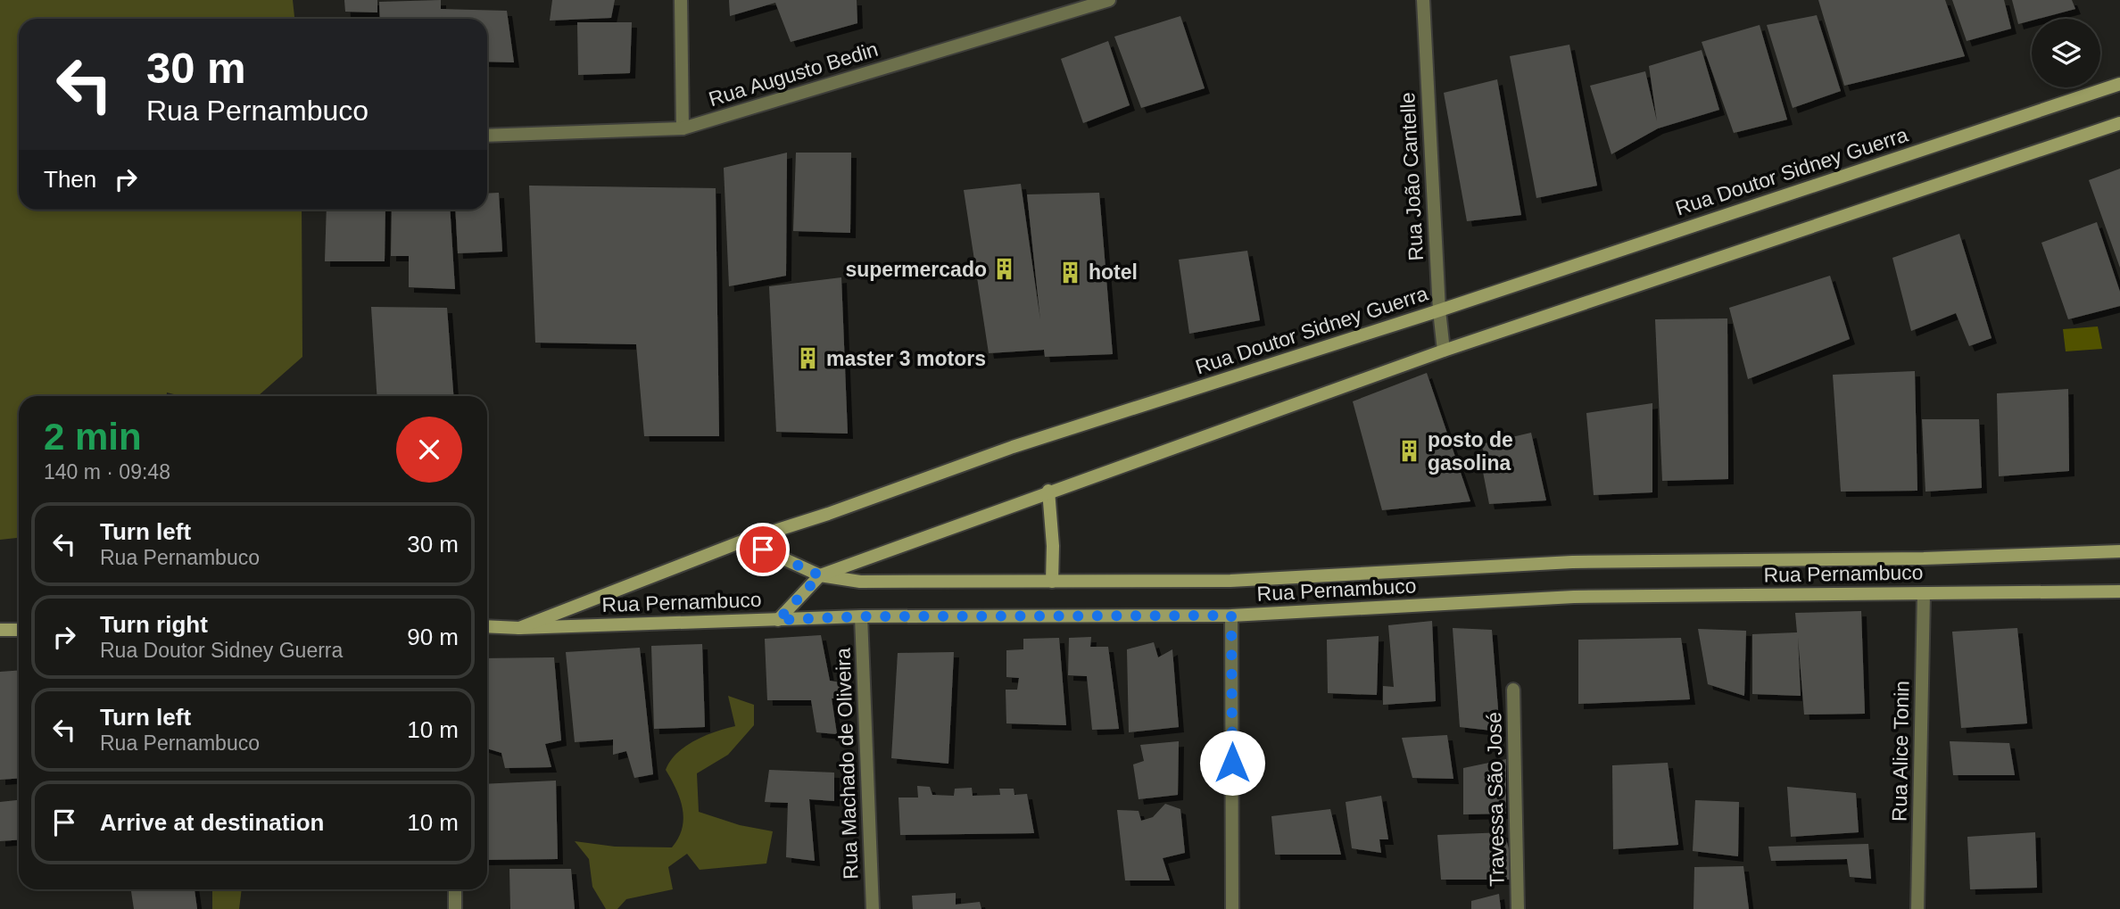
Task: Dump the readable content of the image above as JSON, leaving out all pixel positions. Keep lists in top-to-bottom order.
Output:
{
  "streets": {
    "main road": ["Rua Doutor Sidney Guerra", "Rua Pernambuco"],
    "street": [
      "Rua Augusto Bedin",
      "Rua João Cantelle",
      "Rua Alice Tonin",
      "Rua Machado de Oliveira",
      "Travessa São José"
    ]
  },
  "crossings": [
    ["Rua Doutor Sidney Guerra", "Rua João Cantelle"],
    ["Rua Doutor Sidney Guerra", "Rua Pernambuco"],
    ["Rua Pernambuco", "Rua Alice Tonin"],
    ["Rua Pernambuco", "Rua Machado de Oliveira"]
  ],
  "places": {
    "building": [
      "supermercado",
      "hotel",
      "master 3 motors",
      "posto de gasolina"
    ]
  },
  "page": {
    "turn": ["30 m", "Rua Pernambuco"],
    "then": "Then",
    "heading": ["2 min", "140 m · 09:48"],
    "list": [
      {
        "name": "Turn left",
        "note": "Rua Pernambuco",
        "value": "30 m"
      },
      {
        "name": "Turn right",
        "note": "Rua Doutor Sidney Guerra",
        "value": "90 m"
      },
      {
        "name": "Turn left",
        "note": "Rua Pernambuco",
        "value": "10 m"
      },
      {
        "name": "Arrive at destination",
        "value": "10 m"
      }
    ]
  }
}
